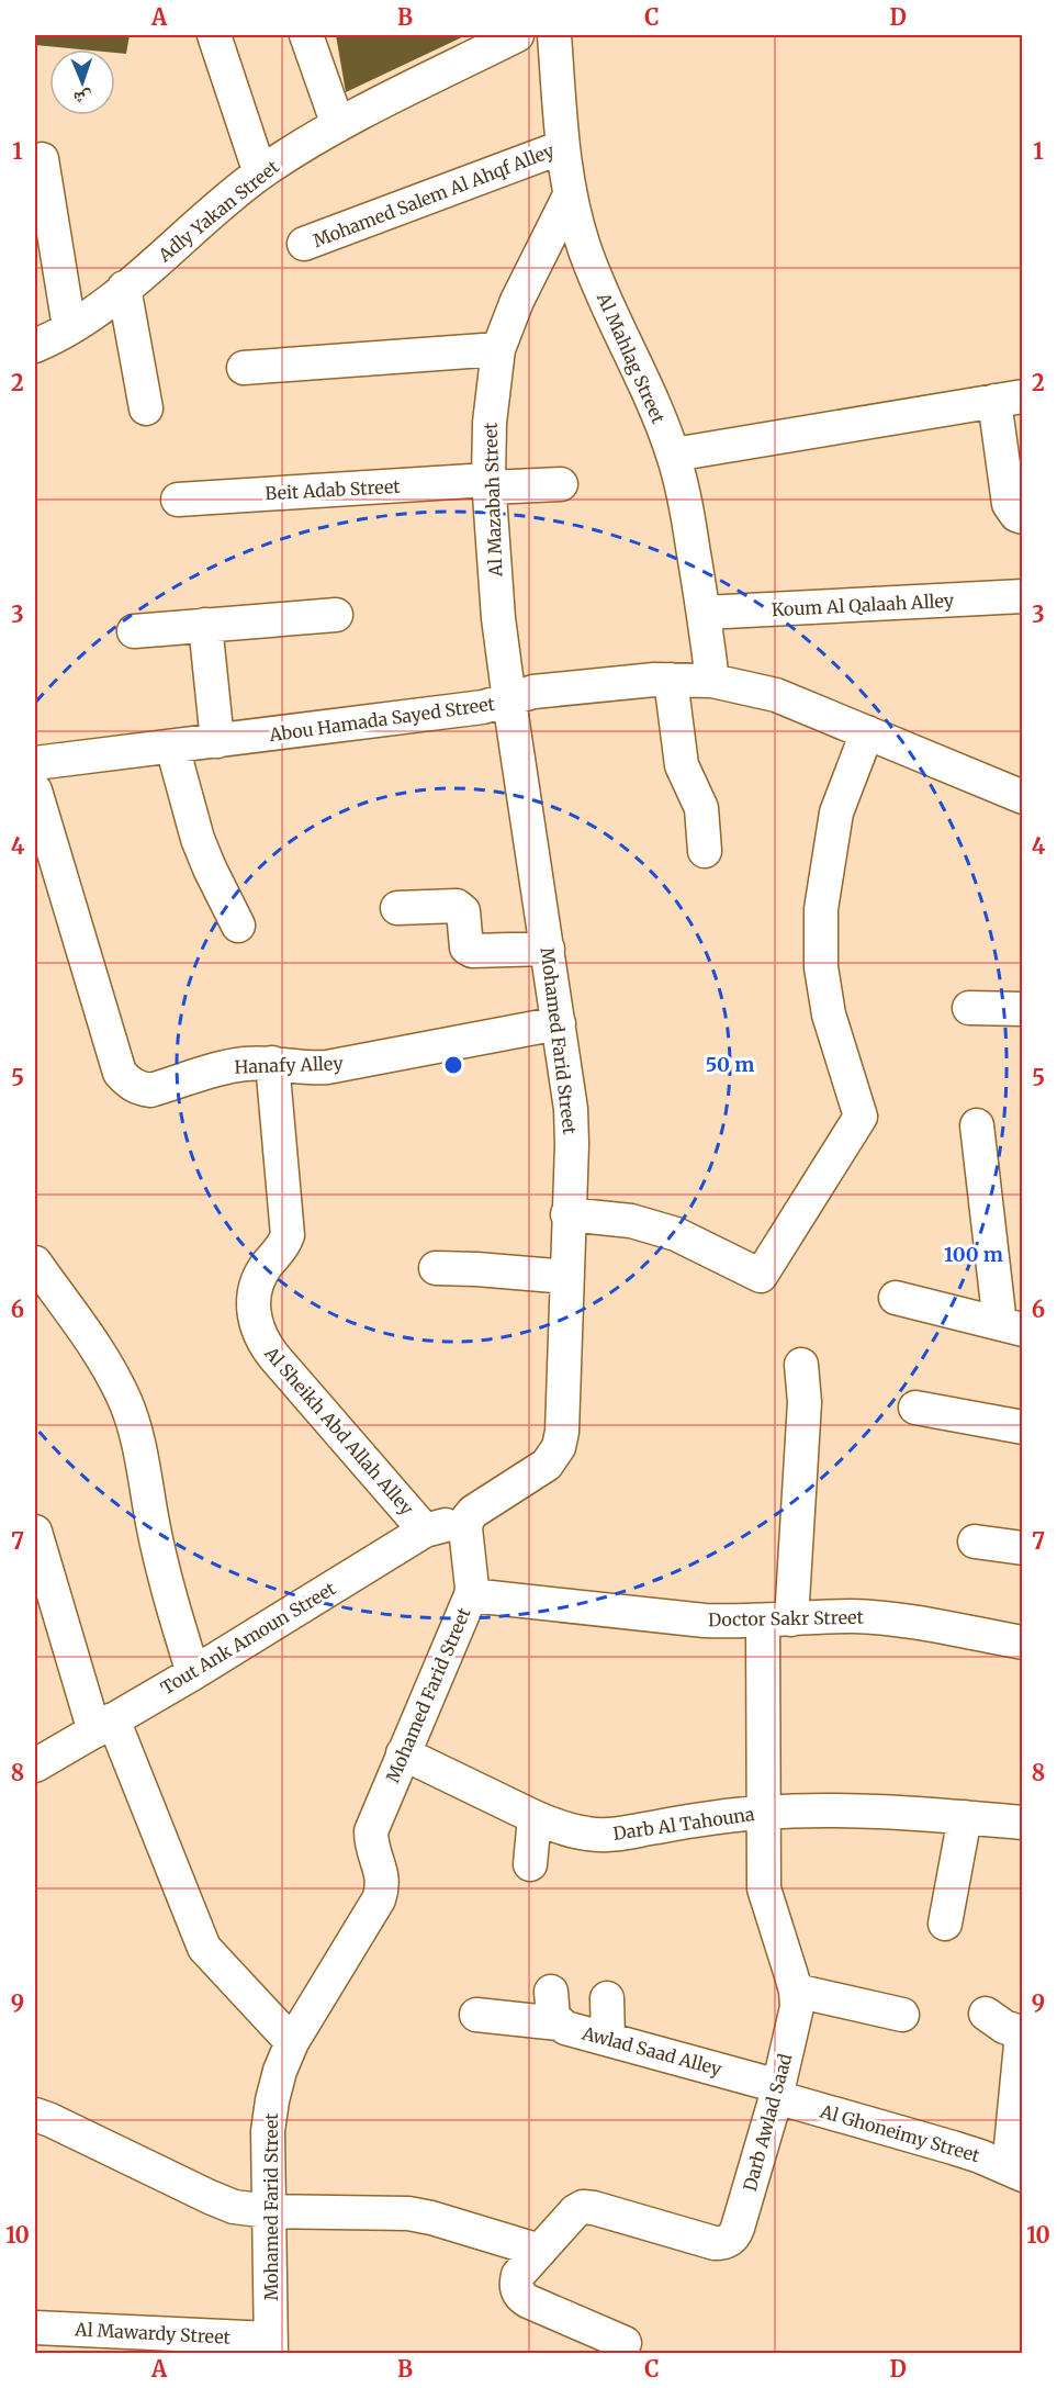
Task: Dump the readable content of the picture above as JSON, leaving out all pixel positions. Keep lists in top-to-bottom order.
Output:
{
  "streets": {
    "street": [
      "Mohamed Salem Al Ahqf Alley",
      "Adly Yakan Street",
      "Al Mahlag Street",
      "Beit Adab Street",
      "Al Mazabah Street",
      "Koum Al Qalaah Alley",
      "Abou Hamada Sayed Street",
      "Mohamed Farid Street",
      "Hanafy Alley",
      "Al Sheikh Abd Allah Alley",
      "Doctor Sakr Street",
      "Tout Ank Amoun Street",
      "Darb Al Tahouna",
      "Awlad Saad Alley",
      "Darb Awlad Saad",
      "Al Ghoneimy Street",
      "Al Mawardy Street"
    ]
  },
  "crossings": [
    ["Mohamed Salem Al Ahqf Alley", "Al Mahlag Street"],
    ["Al Mahlag Street", "Al Mazabah Street"],
    ["Al Mahlag Street", "Koum Al Qalaah Alley"],
    ["Al Mahlag Street", "Abou Hamada Sayed Street"],
    ["Beit Adab Street", "Al Mazabah Street"],
    ["Al Mazabah Street", "Abou Hamada Sayed Street"],
    ["Al Mazabah Street", "Mohamed Farid Street"],
    ["Abou Hamada Sayed Street", "Mohamed Farid Street"],
    ["Mohamed Farid Street", "Hanafy Alley"],
    ["Mohamed Farid Street", "Doctor Sakr Street"],
    ["Mohamed Farid Street", "Tout Ank Amoun Street"],
    ["Mohamed Farid Street", "Darb Al Tahouna"],
    ["Mohamed Farid Street", "Al Mawardy Street"],
    ["Hanafy Alley", "Al Sheikh Abd Allah Alley"],
    ["Al Sheikh Abd Allah Alley", "Tout Ank Amoun Street"],
    ["Doctor Sakr Street", "Darb Awlad Saad"],
    ["Darb Al Tahouna", "Darb Awlad Saad"],
    ["Awlad Saad Alley", "Darb Awlad Saad"],
    ["Awlad Saad Alley", "Al Ghoneimy Street"],
    ["Darb Awlad Saad", "Al Ghoneimy Street"]
  ],
  "north": "bottom",
  "grid": {
    "columns": [
      "A",
      "B",
      "C",
      "D"
    ],
    "rows": [
      "1",
      "2",
      "3",
      "4",
      "5",
      "6",
      "7",
      "8",
      "9",
      "10"
    ]
  },
  "rings": ["50 m", "100 m"]
}
